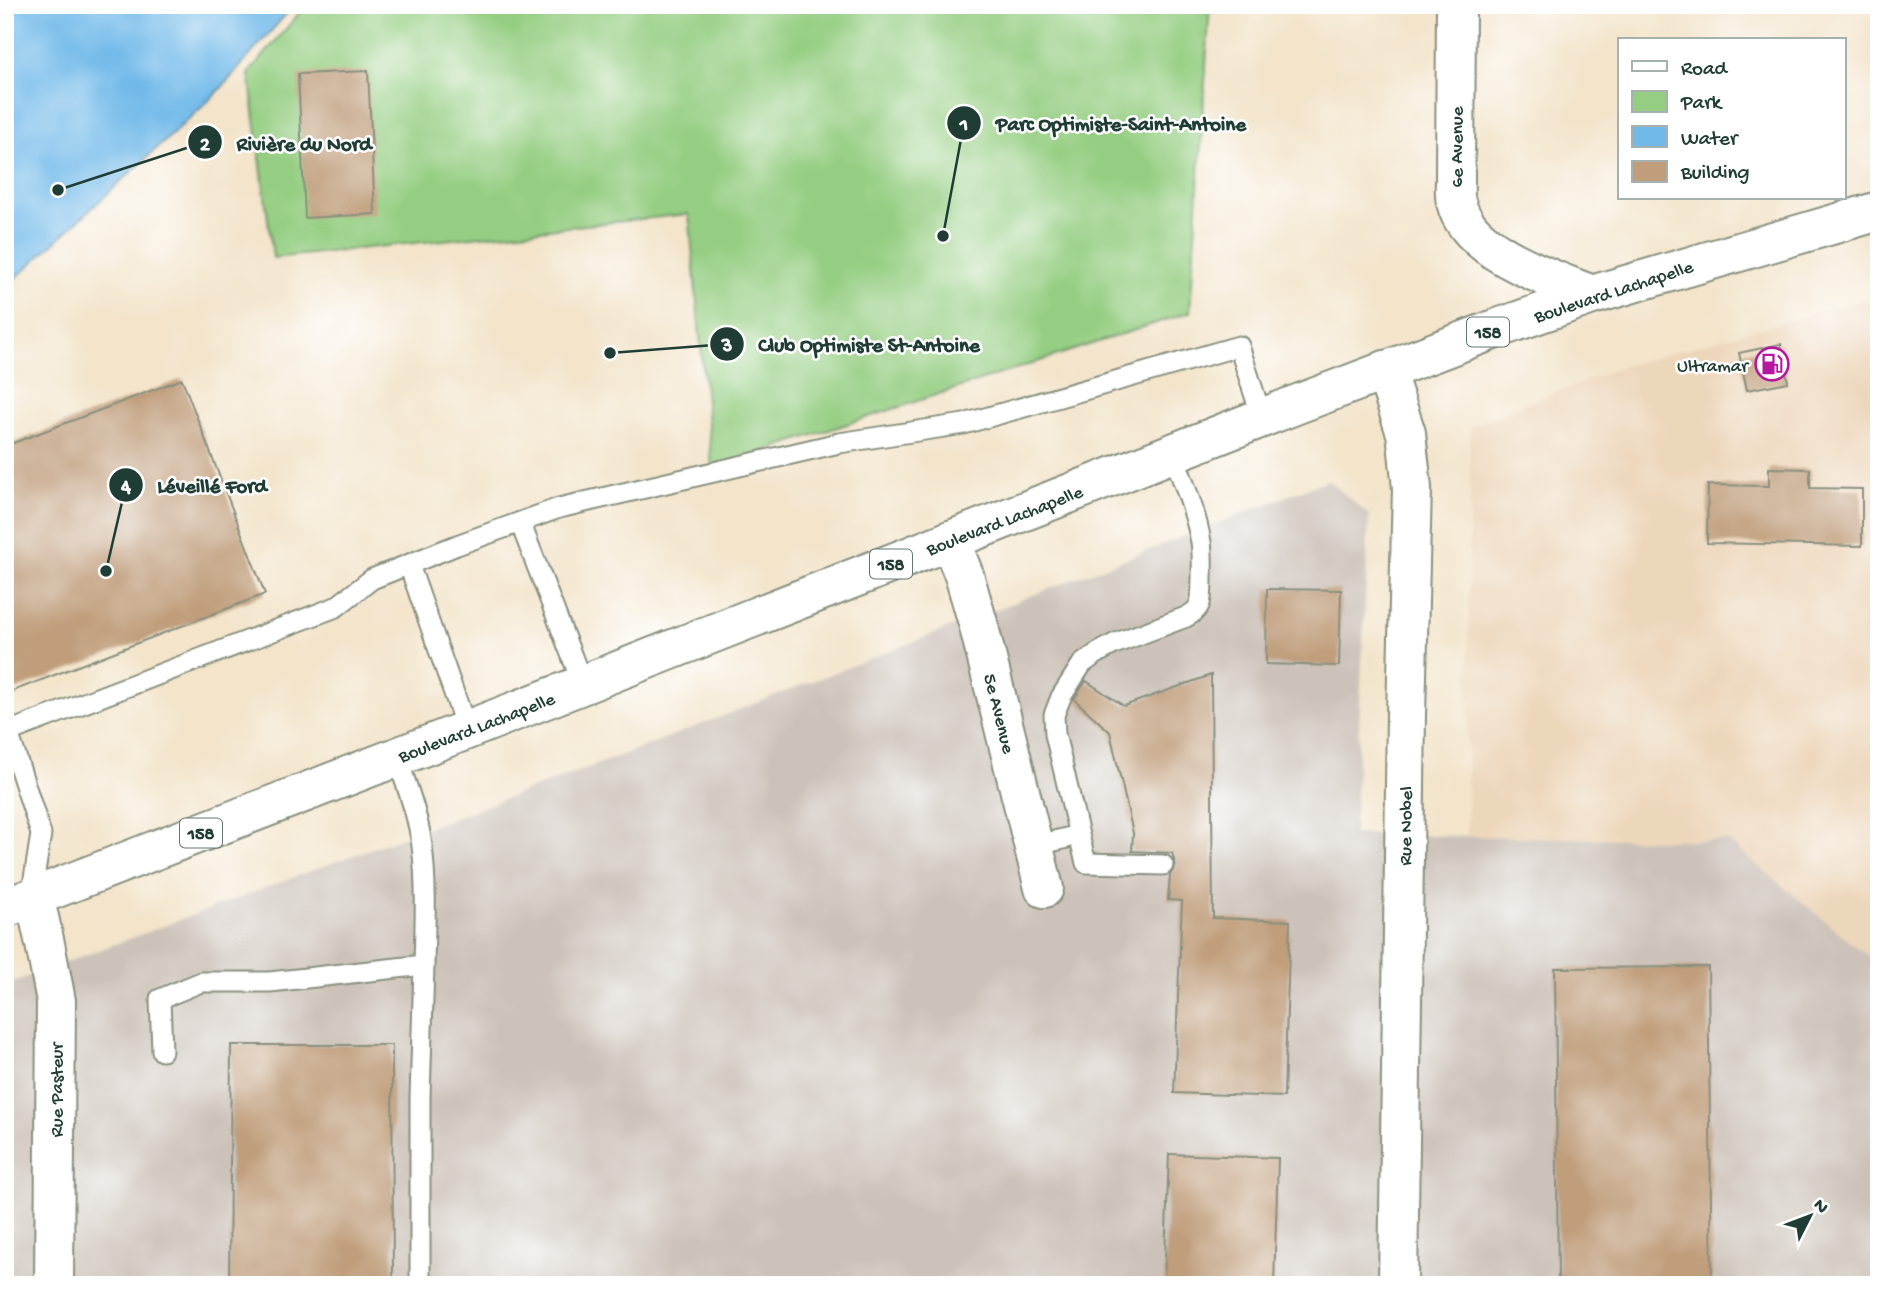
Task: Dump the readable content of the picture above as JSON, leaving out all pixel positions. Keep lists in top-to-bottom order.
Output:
{
  "streets": {
    "main road": [
      "6e Avenue",
      "Boulevard Lachapelle",
      "158",
      "5e Avenue",
      "Rue Nobel",
      "Rue Pasteur"
    ]
  },
  "crossings": [
    ["6e Avenue", "Boulevard Lachapelle"],
    ["Boulevard Lachapelle", "5e Avenue"],
    ["Boulevard Lachapelle", "Rue Nobel"],
    ["Boulevard Lachapelle", "Rue Pasteur"]
  ],
  "places": {
    "other": [
      "Rivière du Nord",
      "Parc Optimiste-Saint-Antoine",
      "Club Optimiste St-Antoine",
      "Léveillé Ford"
    ],
    "fuel station": ["Ultramar"]
  },
  "legend": [
    "Road",
    "Park",
    "Water",
    "Building"
  ],
  "north": "top right"
}
